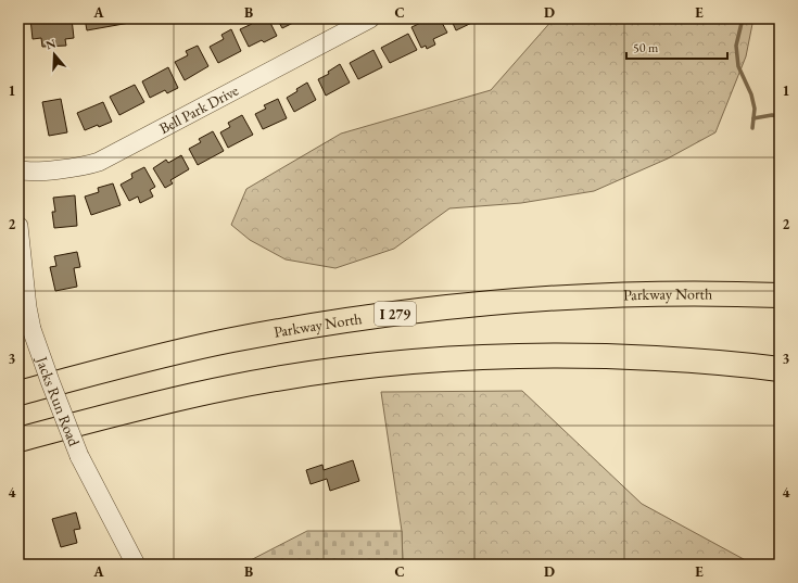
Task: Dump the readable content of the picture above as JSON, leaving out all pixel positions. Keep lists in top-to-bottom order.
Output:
{
  "streets": {
    "highway": ["Parkway North", "I 279"],
    "street": ["Bell Park Drive", "Jacks Run Road"]
  },
  "scale_bar": "50 m",
  "north": "top",
  "grid": {
    "columns": [
      "A",
      "B",
      "C",
      "D",
      "E"
    ],
    "rows": [
      "1",
      "2",
      "3",
      "4"
    ]
  }
}
